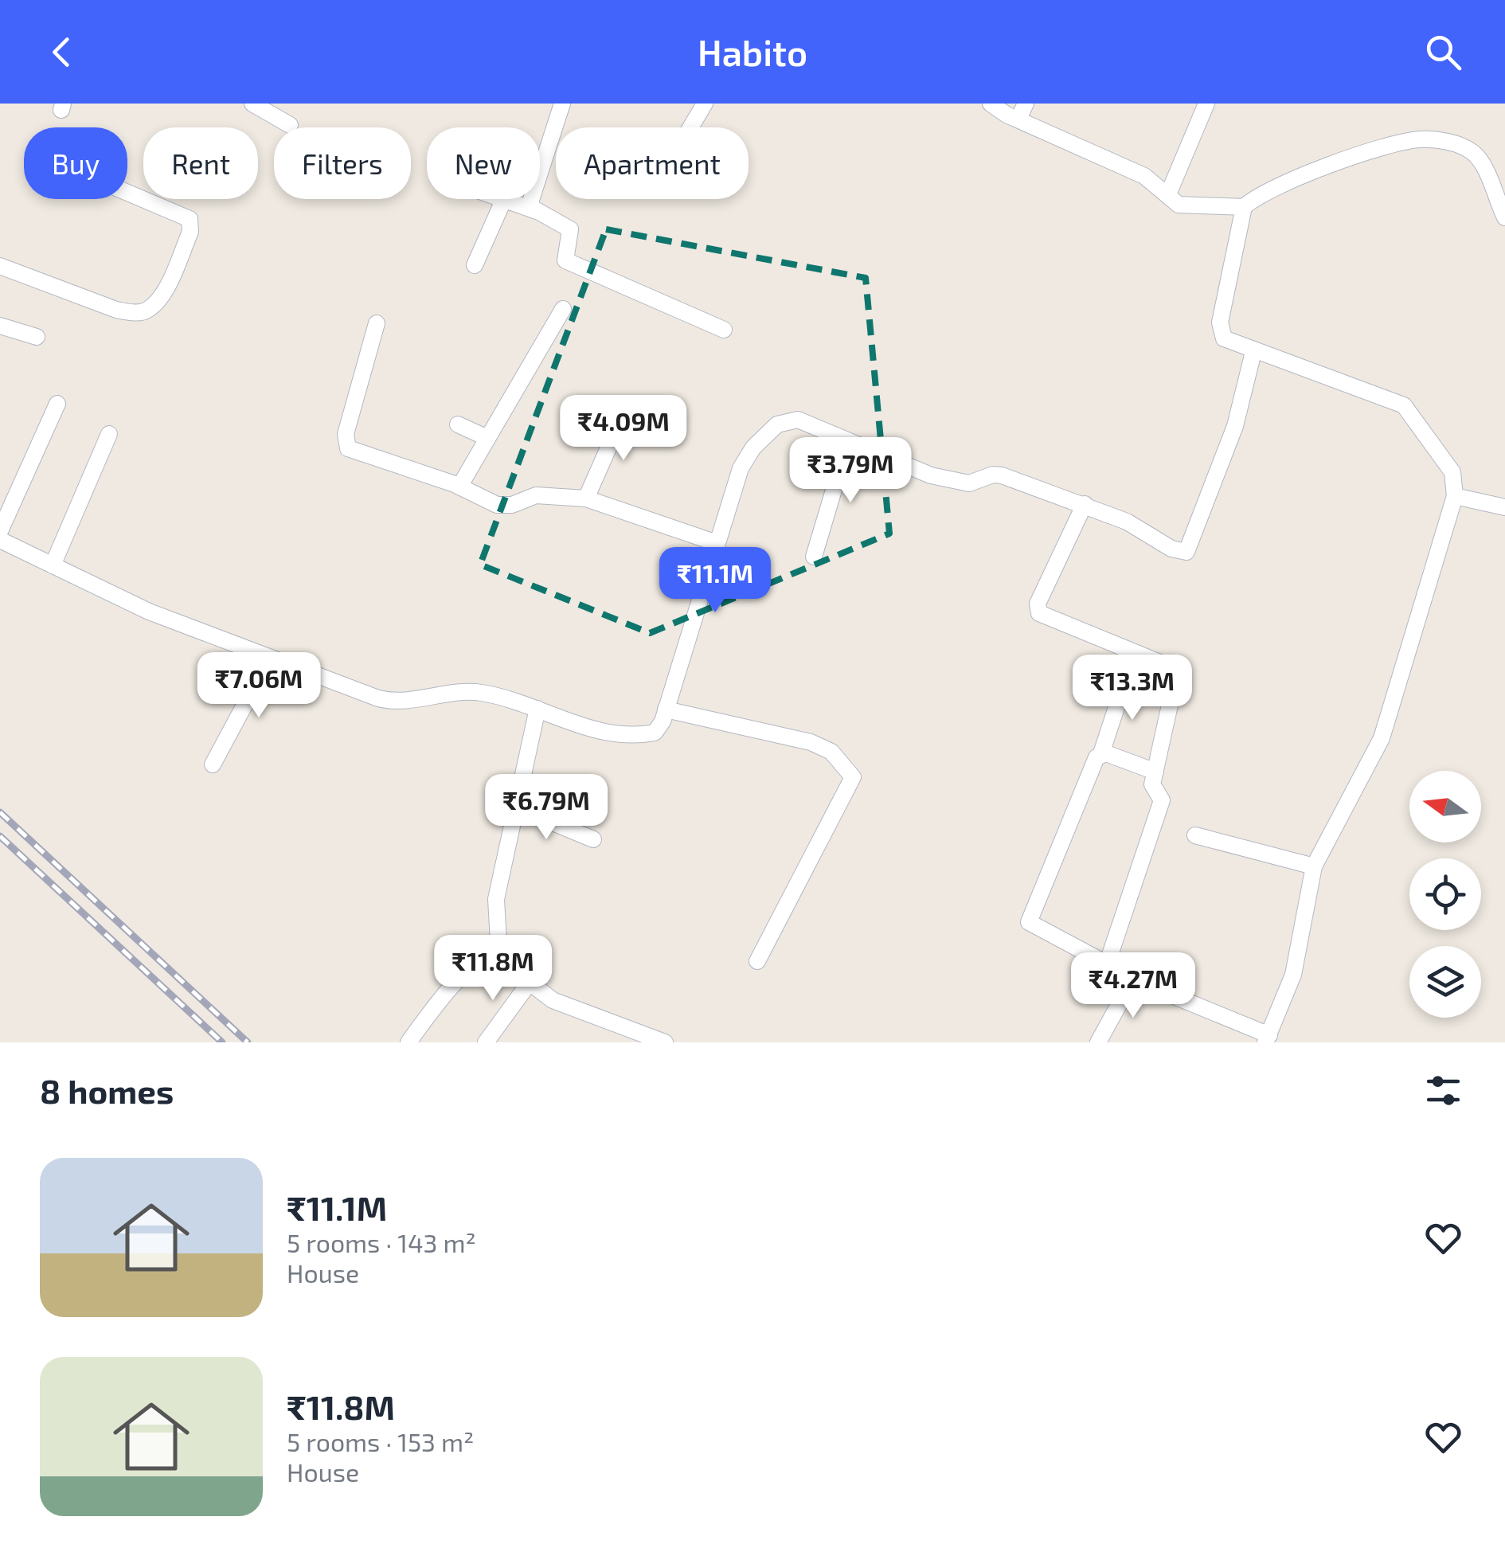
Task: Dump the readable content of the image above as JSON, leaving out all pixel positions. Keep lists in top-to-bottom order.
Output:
{
  "north": "left",
  "page": {
    "header": "Habito",
    "chip": [
      "Buy",
      "Rent",
      "Filters",
      "New",
      "Apartment"
    ],
    "price": [
      "₹4.09M",
      "₹3.79M",
      "₹11.1M",
      "₹7.06M",
      "₹13.3M",
      "₹6.79M",
      "₹11.8M",
      "₹4.27M"
    ],
    "heading": "8 homes",
    "list": [
      {
        "name": "₹11.1M",
        "note": "5 rooms · 143 m² · House"
      },
      {
        "name": "₹11.8M",
        "note": "5 rooms · 153 m² · House"
      }
    ]
  }
}
